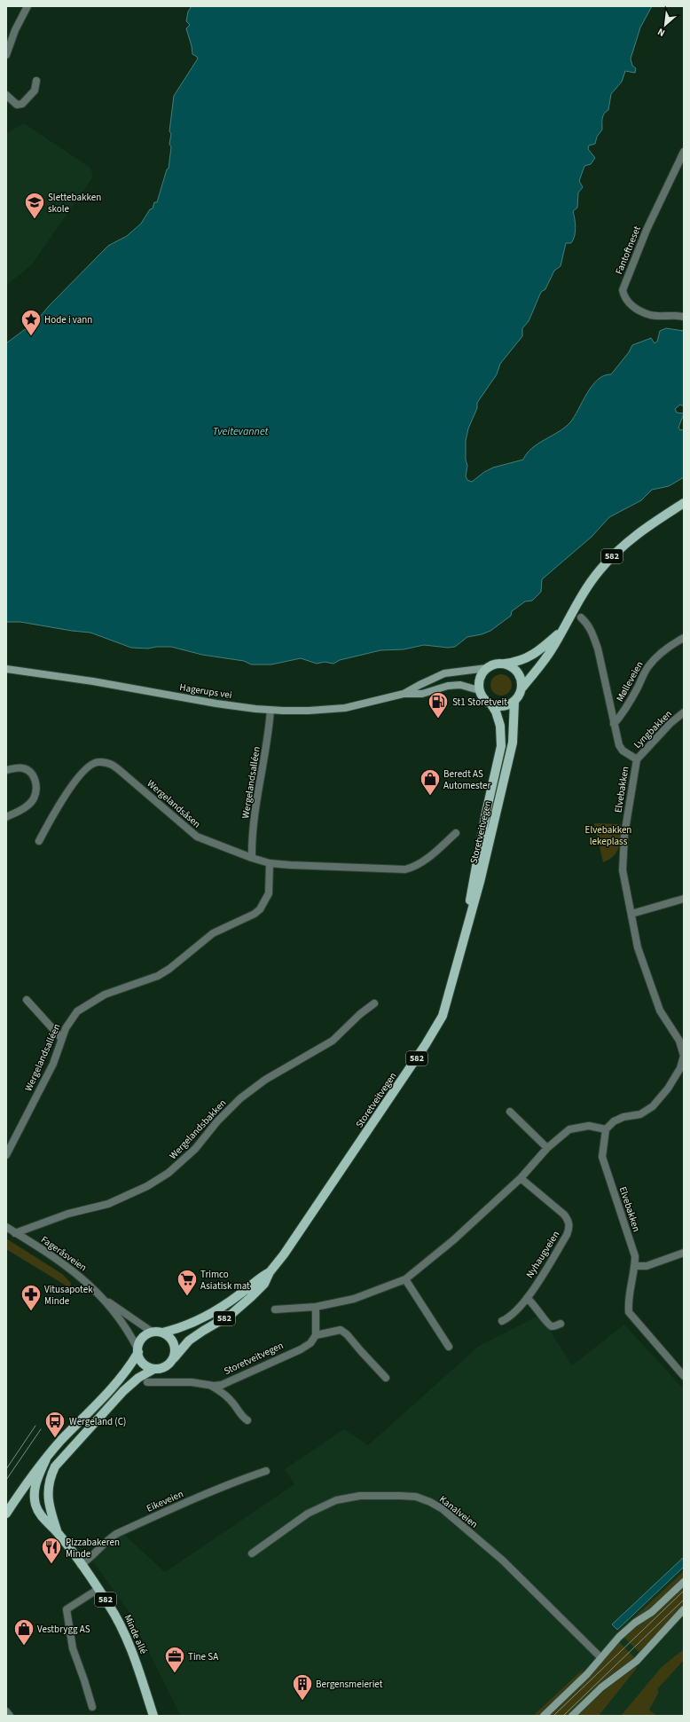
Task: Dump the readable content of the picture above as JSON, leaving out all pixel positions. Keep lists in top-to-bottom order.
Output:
{
  "streets": {
    "main road": [
      "582",
      "Hagerups vei",
      "Storetveitvegen",
      "Minde allé"
    ],
    "street": [
      "Fantoftneset",
      "Mølleveien",
      "Lyngbakken",
      "Wergelandsalléen",
      "Elvebakken",
      "Wergelandsåsen",
      "Wergelandsbakken",
      "Fageråsveien",
      "Nyhaugveien",
      "Eikeveien",
      "Kanalveien"
    ]
  },
  "crossings": [
    ["582", "Hagerups vei"],
    ["582", "Storetveitvegen"],
    ["582", "Fageråsveien"],
    ["582", "Minde allé"],
    ["Mølleveien", "Elvebakken"],
    ["Hagerups vei", "Wergelandsalléen"],
    ["Hagerups vei", "Storetveitvegen"],
    ["Lyngbakken", "Elvebakken"],
    ["Wergelandsalléen", "Wergelandsåsen"],
    ["Storetveitvegen", "Fageråsveien"],
    ["Storetveitvegen", "Minde allé"],
    ["Wergelandsbakken", "Fageråsveien"],
    ["Fageråsveien", "Minde allé"],
    ["Eikeveien", "Minde allé"]
  ],
  "water": ["Tveitevannet"],
  "parks": ["Elvebakken lekeplass"],
  "places": {
    "school or university": ["Slettebakken skole"],
    "place": ["Hode i vann"],
    "fuel station": ["St1 Storetveit"],
    "shop": ["Beredt AS Automester", "Vestbrygg AS"],
    "supermarket": ["Trimco Asiatisk mat"],
    "pharmacy": ["Vitusapotek Minde"],
    "bus stop": ["Wergeland (C)"],
    "restaurant": ["Pizzabakeren Minde"],
    "office": ["Tine SA"],
    "building": ["Bergensmeieriet"]
  },
  "north": "bottom left"
}
